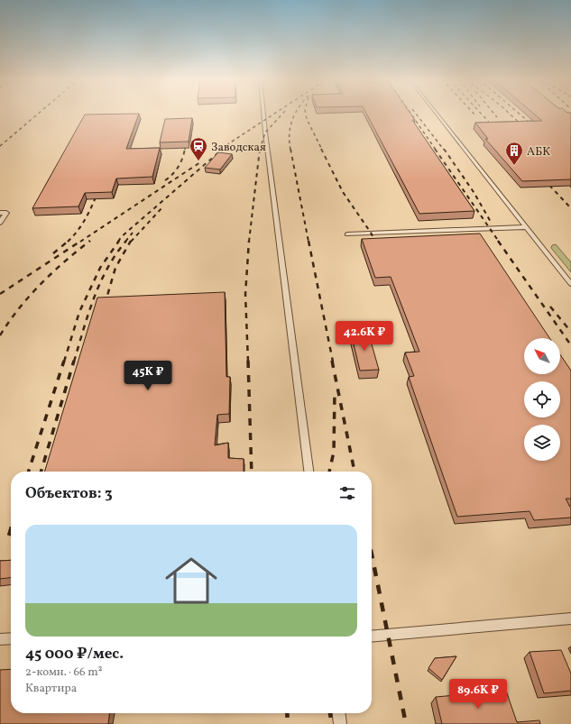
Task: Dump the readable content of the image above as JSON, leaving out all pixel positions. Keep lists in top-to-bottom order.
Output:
{
  "places": {
    "station": ["Заводская"],
    "building": ["АБК"]
  },
  "north": "top left",
  "page": {
    "price": ["42.6K ₽", "45K ₽", "89.6K ₽"],
    "heading": "Объектов: 3",
    "list": [
      {
        "name": "45 000 ₽/мес.",
        "note": "2-комн. · 66 m² · Квартира"
      }
    ]
  }
}
